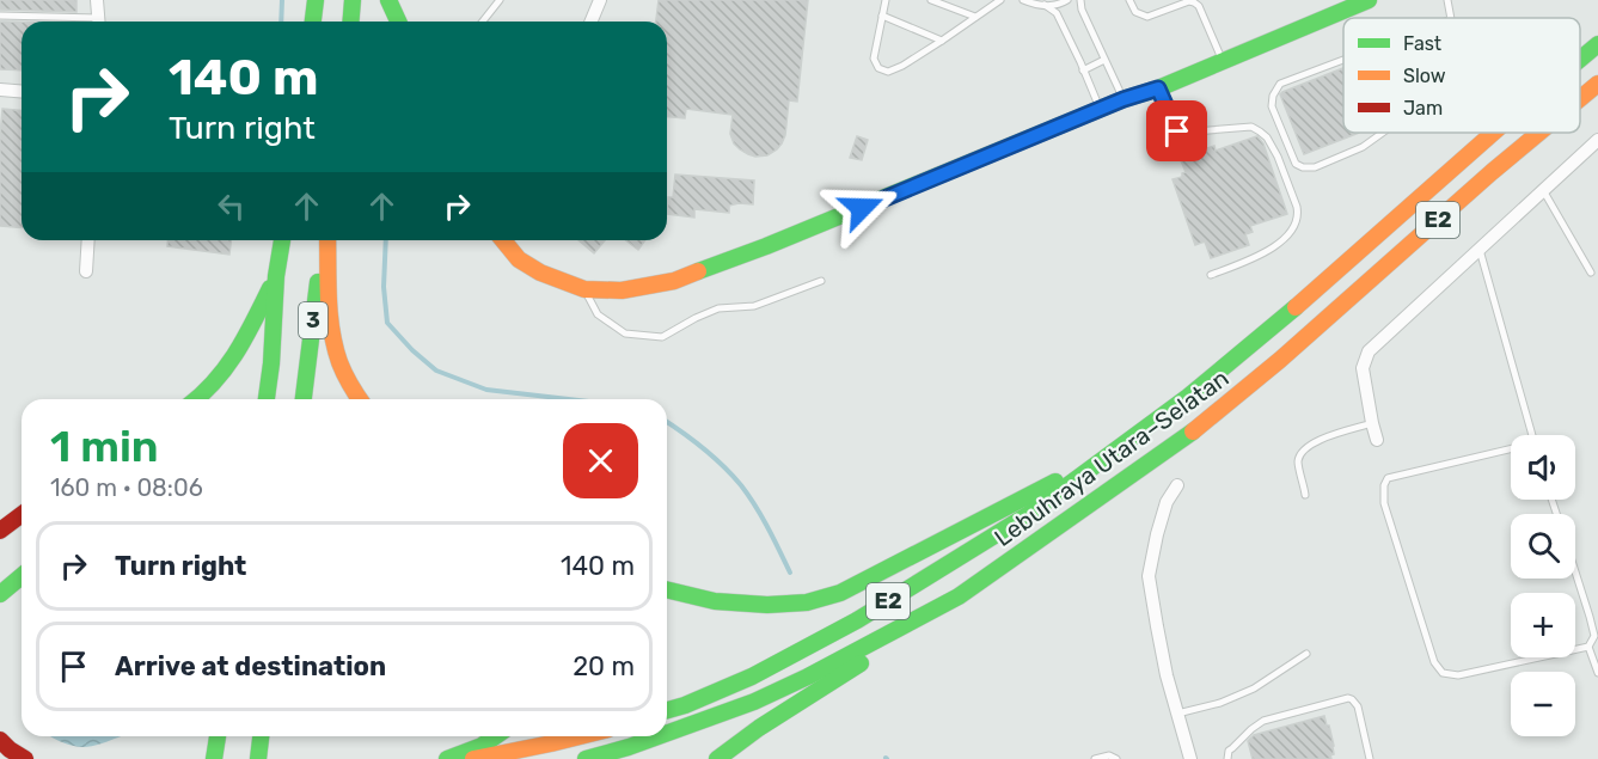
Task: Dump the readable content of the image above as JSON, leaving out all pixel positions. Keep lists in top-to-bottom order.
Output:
{
  "streets": {
    "main road": ["E2", "3", "Lebuhraya Utara–Selatan"]
  },
  "legend": ["Fast", "Slow", "Jam"],
  "page": {
    "turn": ["140 m", "Turn right"],
    "heading": ["1 min", "160 m · 08:06"],
    "map_buttons": ["+", "−"],
    "list": [
      {
        "name": "Turn right",
        "value": "140 m"
      },
      {
        "name": "Arrive at destination",
        "value": "20 m"
      }
    ]
  }
}
